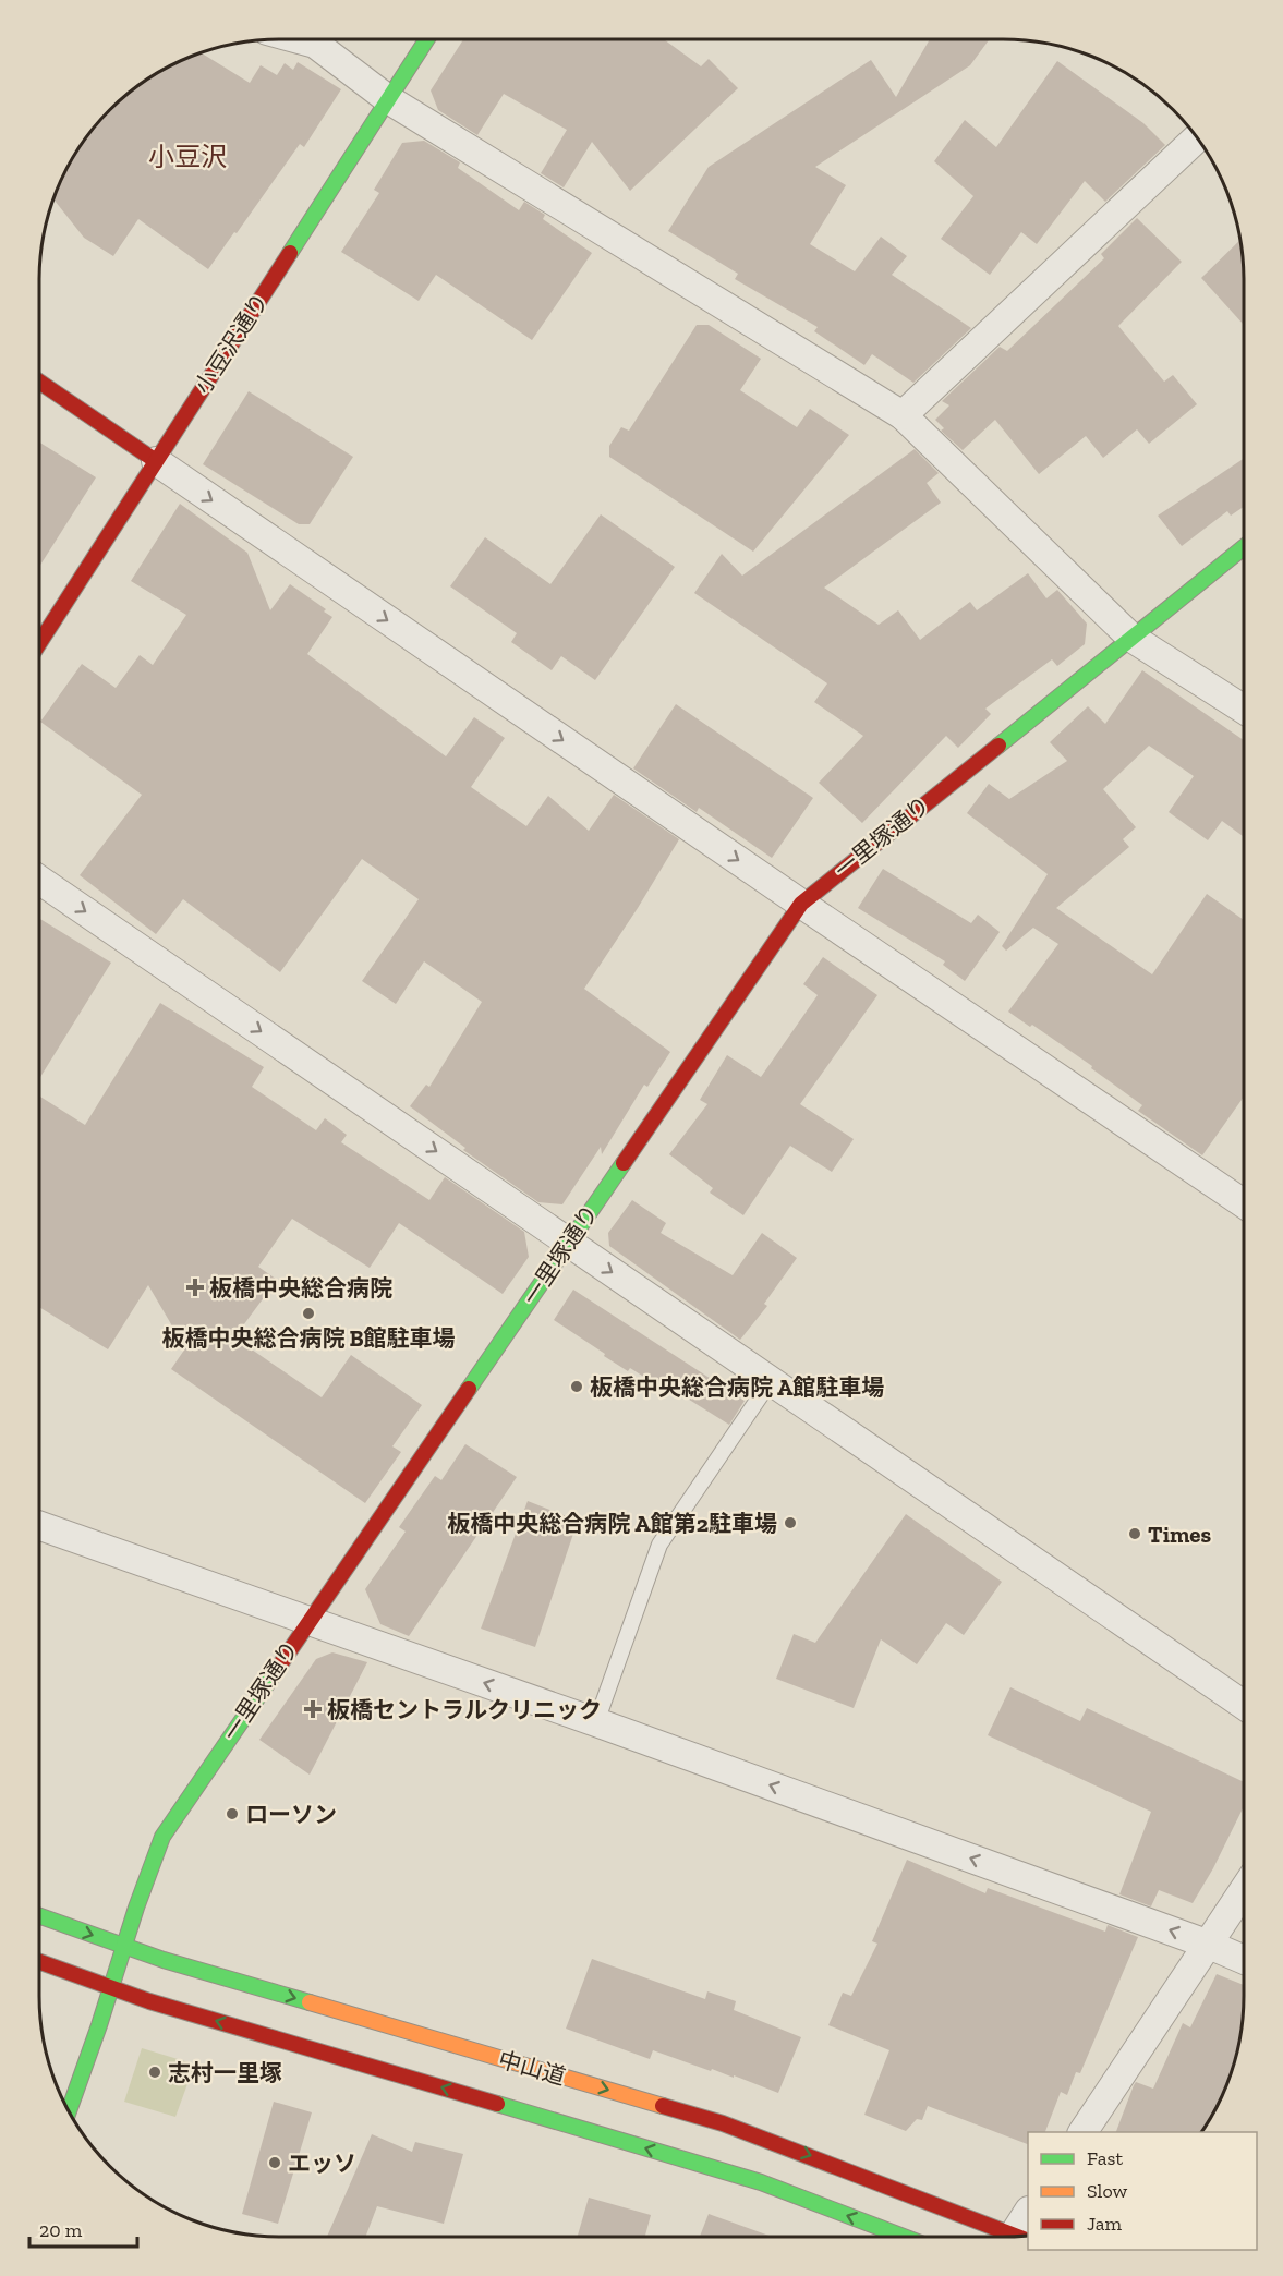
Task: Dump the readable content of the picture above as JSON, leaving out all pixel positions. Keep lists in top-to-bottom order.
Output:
{
  "streets": {
    "main road": ["小豆沢通り", "一里塚通り", "中山道"]
  },
  "crossings": [
    ["一里塚通り", "中山道"]
  ],
  "districts": ["小豆沢"],
  "places": {
    "health": ["板橋中央総合病院", "板橋セントラルクリニック"],
    "other": [
      "板橋中央総合病院 B館駐車場",
      "板橋中央総合病院 A館駐車場",
      "板橋中央総合病院 A館第2駐車場",
      "Times",
      "ローソン",
      "志村一里塚",
      "エッソ"
    ]
  },
  "legend": ["Fast", "Slow", "Jam"],
  "scale_bar": "20 m"
}
